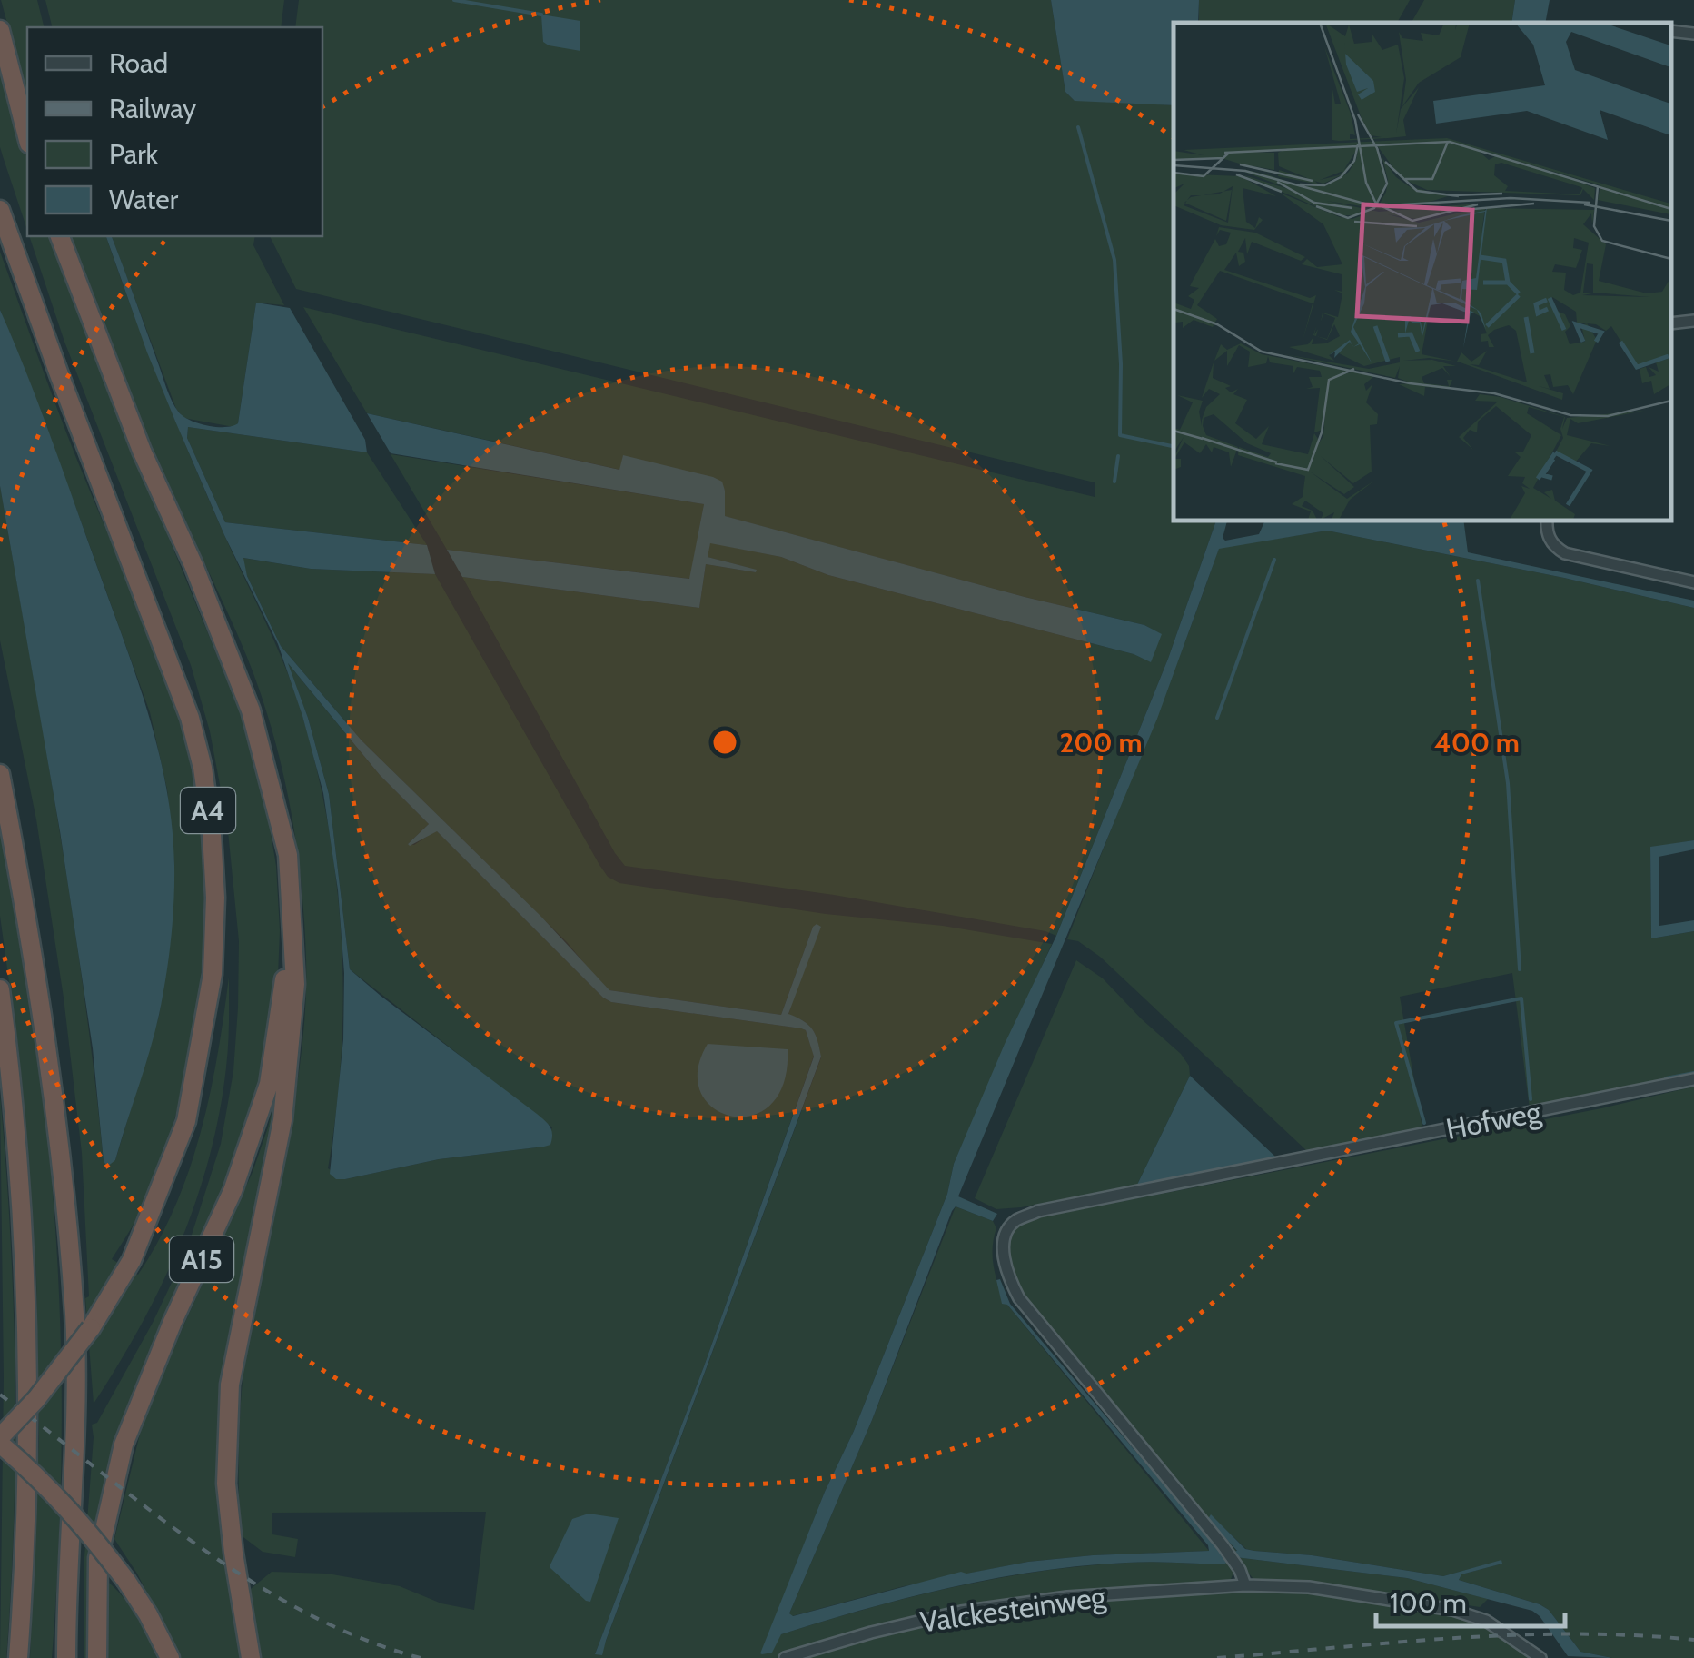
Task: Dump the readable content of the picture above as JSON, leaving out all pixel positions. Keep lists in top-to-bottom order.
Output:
{
  "streets": {
    "highway": ["A4", "A15"],
    "street": ["Hofweg", "Valckesteinweg"]
  },
  "crossings": [
    ["Hofweg", "Valckesteinweg"]
  ],
  "legend": [
    "Road",
    "Railway",
    "Park",
    "Water"
  ],
  "scale_bar": "100 m",
  "rings": ["200 m", "400 m"]
}
